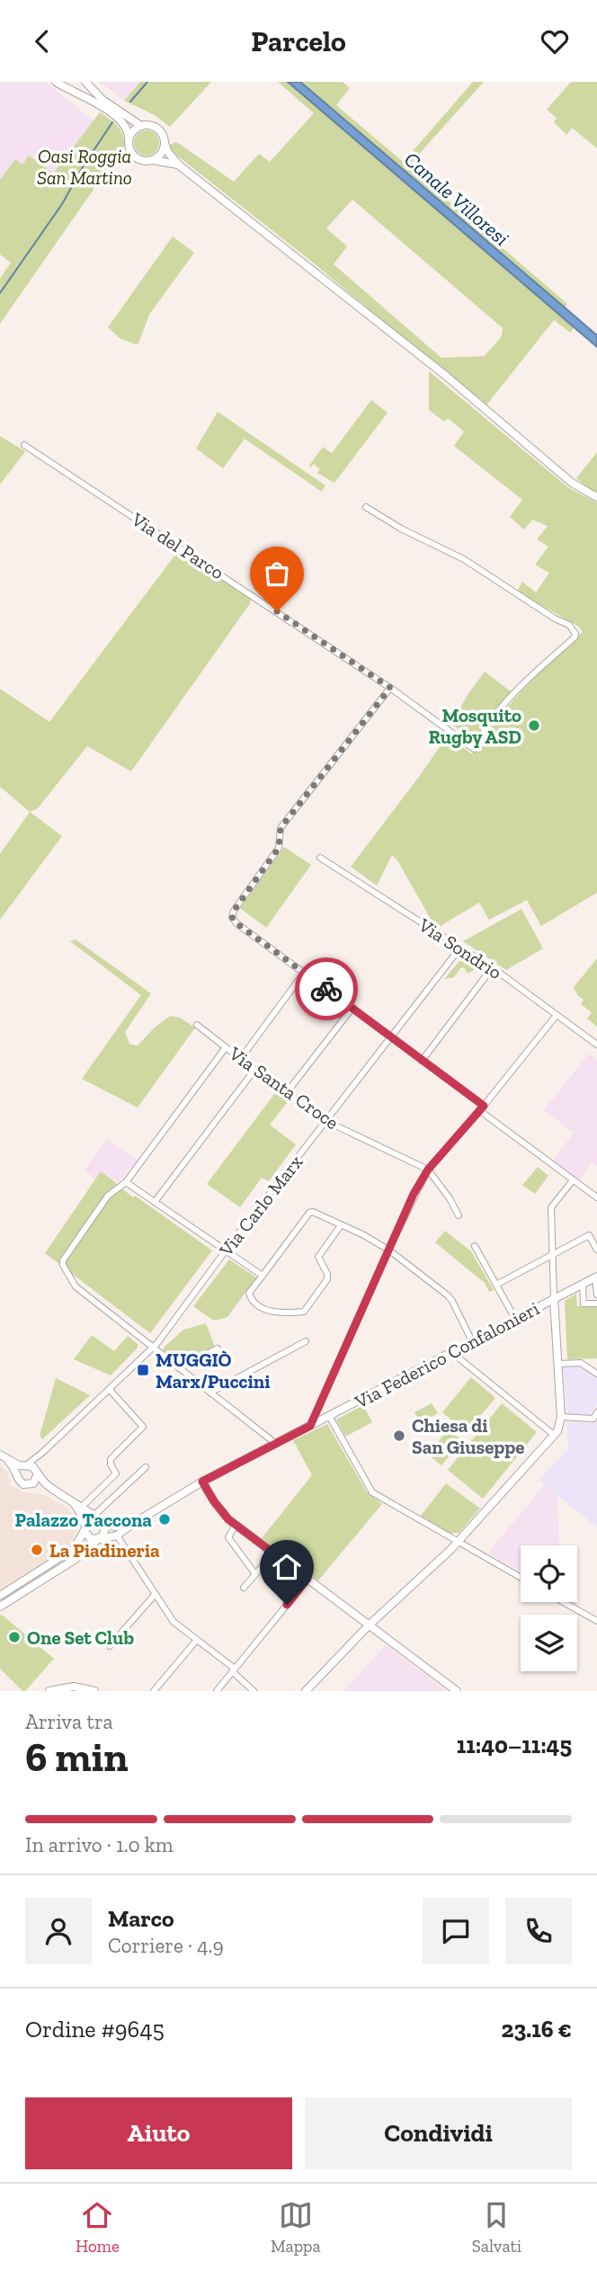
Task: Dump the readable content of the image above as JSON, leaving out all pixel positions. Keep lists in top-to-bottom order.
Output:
{
  "streets": {
    "street": [
      "Via del Parco",
      "Via Sondrio",
      "Via Santa Croce",
      "Via Carlo Marx",
      "Via Federico Confalonieri"
    ]
  },
  "crossings": [
    ["Via Sondrio", "Via Carlo Marx"],
    ["Via Santa Croce", "Via Carlo Marx"]
  ],
  "water": ["Canale Villoresi"],
  "parks": ["Oasi Roggia San Martino"],
  "places": {
    "other": [
      "Mosquito Rugby ASD",
      "Chiesa di San Giuseppe",
      "Palazzo Taccona",
      "La Piadineria",
      "One Set Club"
    ],
    "transit": ["MUGGIÒ Marx/Puccini"]
  },
  "page": {
    "header": "Parcelo",
    "heading": ["6 min", "Arriva tra", "11:40–11:45"],
    "panel": [
      "Marco",
      "Corriere · 4.9",
      "Ordine #9645",
      "23.16 €"
    ],
    "bar": "In arrivo · 1.0 km",
    "buttons": ["Aiuto", "Condividi"],
    "tabs": ["Home", "Mappa", "Salvati"]
  }
}
